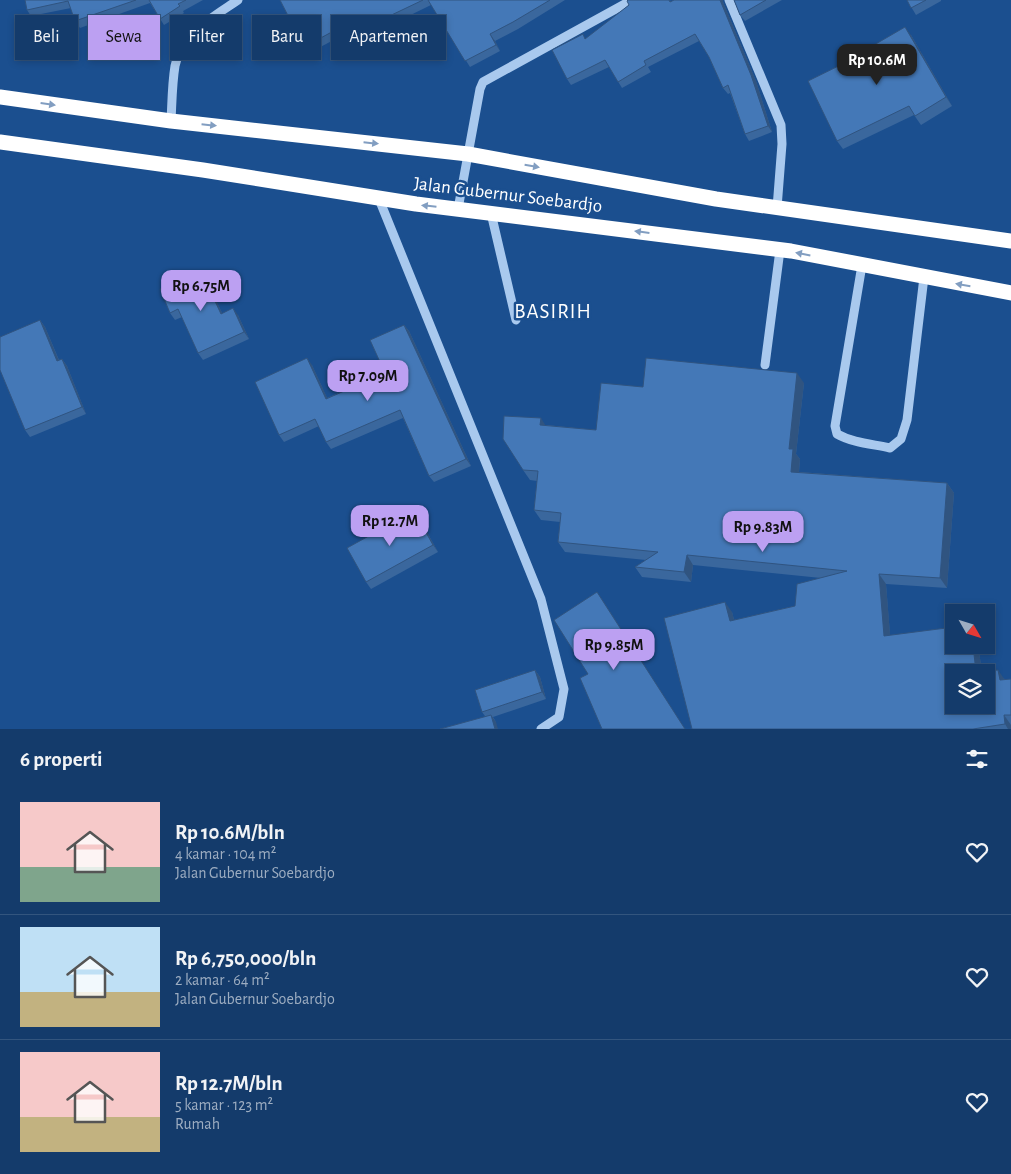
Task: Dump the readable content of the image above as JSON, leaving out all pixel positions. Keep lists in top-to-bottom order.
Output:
{
  "streets": {
    "highway": ["Jalan Gubernur Soebardjo"]
  },
  "districts": ["BASIRIH"],
  "north": "bottom right",
  "page": {
    "chip": [
      "Beli",
      "Sewa",
      "Filter",
      "Baru",
      "Apartemen"
    ],
    "price": [
      "Rp 10.6M",
      "Rp 6.75M",
      "Rp 7.09M",
      "Rp 12.7M",
      "Rp 9.83M",
      "Rp 9.85M"
    ],
    "heading": "6 properti",
    "list": [
      {
        "name": "Rp 10.6M/bln",
        "note": "4 kamar · 104 m² · Jalan Gubernur Soebardjo"
      },
      {
        "name": "Rp 6,750,000/bln",
        "note": "2 kamar · 64 m² · Jalan Gubernur Soebardjo"
      },
      {
        "name": "Rp 12.7M/bln",
        "note": "5 kamar · 123 m² · Rumah"
      }
    ]
  }
}
